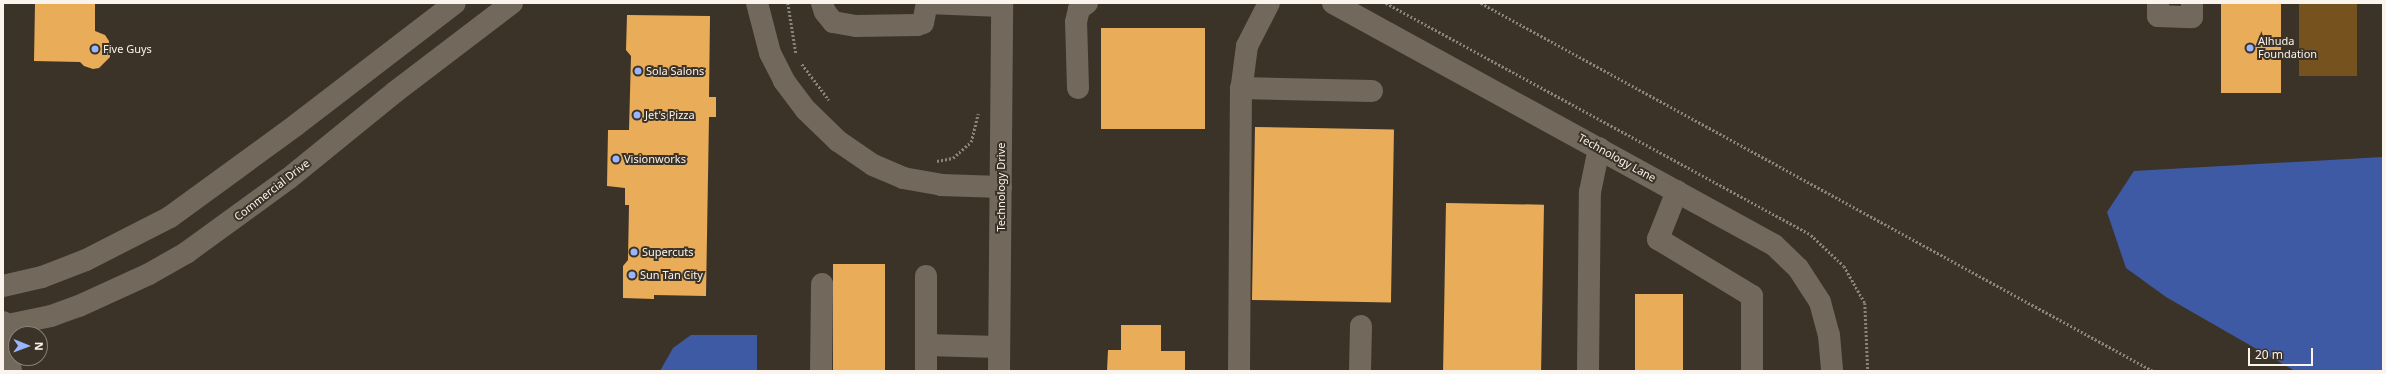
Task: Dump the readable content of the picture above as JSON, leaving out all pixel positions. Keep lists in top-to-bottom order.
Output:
{
  "streets": {
    "street": ["Technology Lane", "Technology Drive", "Commercial Drive"]
  },
  "places": [
    "Alhuda Foundation",
    "Five Guys",
    "Sola Salons",
    "Jet's Pizza",
    "Visionworks",
    "Supercuts",
    "Sun Tan City"
  ],
  "scale_bar": "20 m",
  "north": "right"
}
